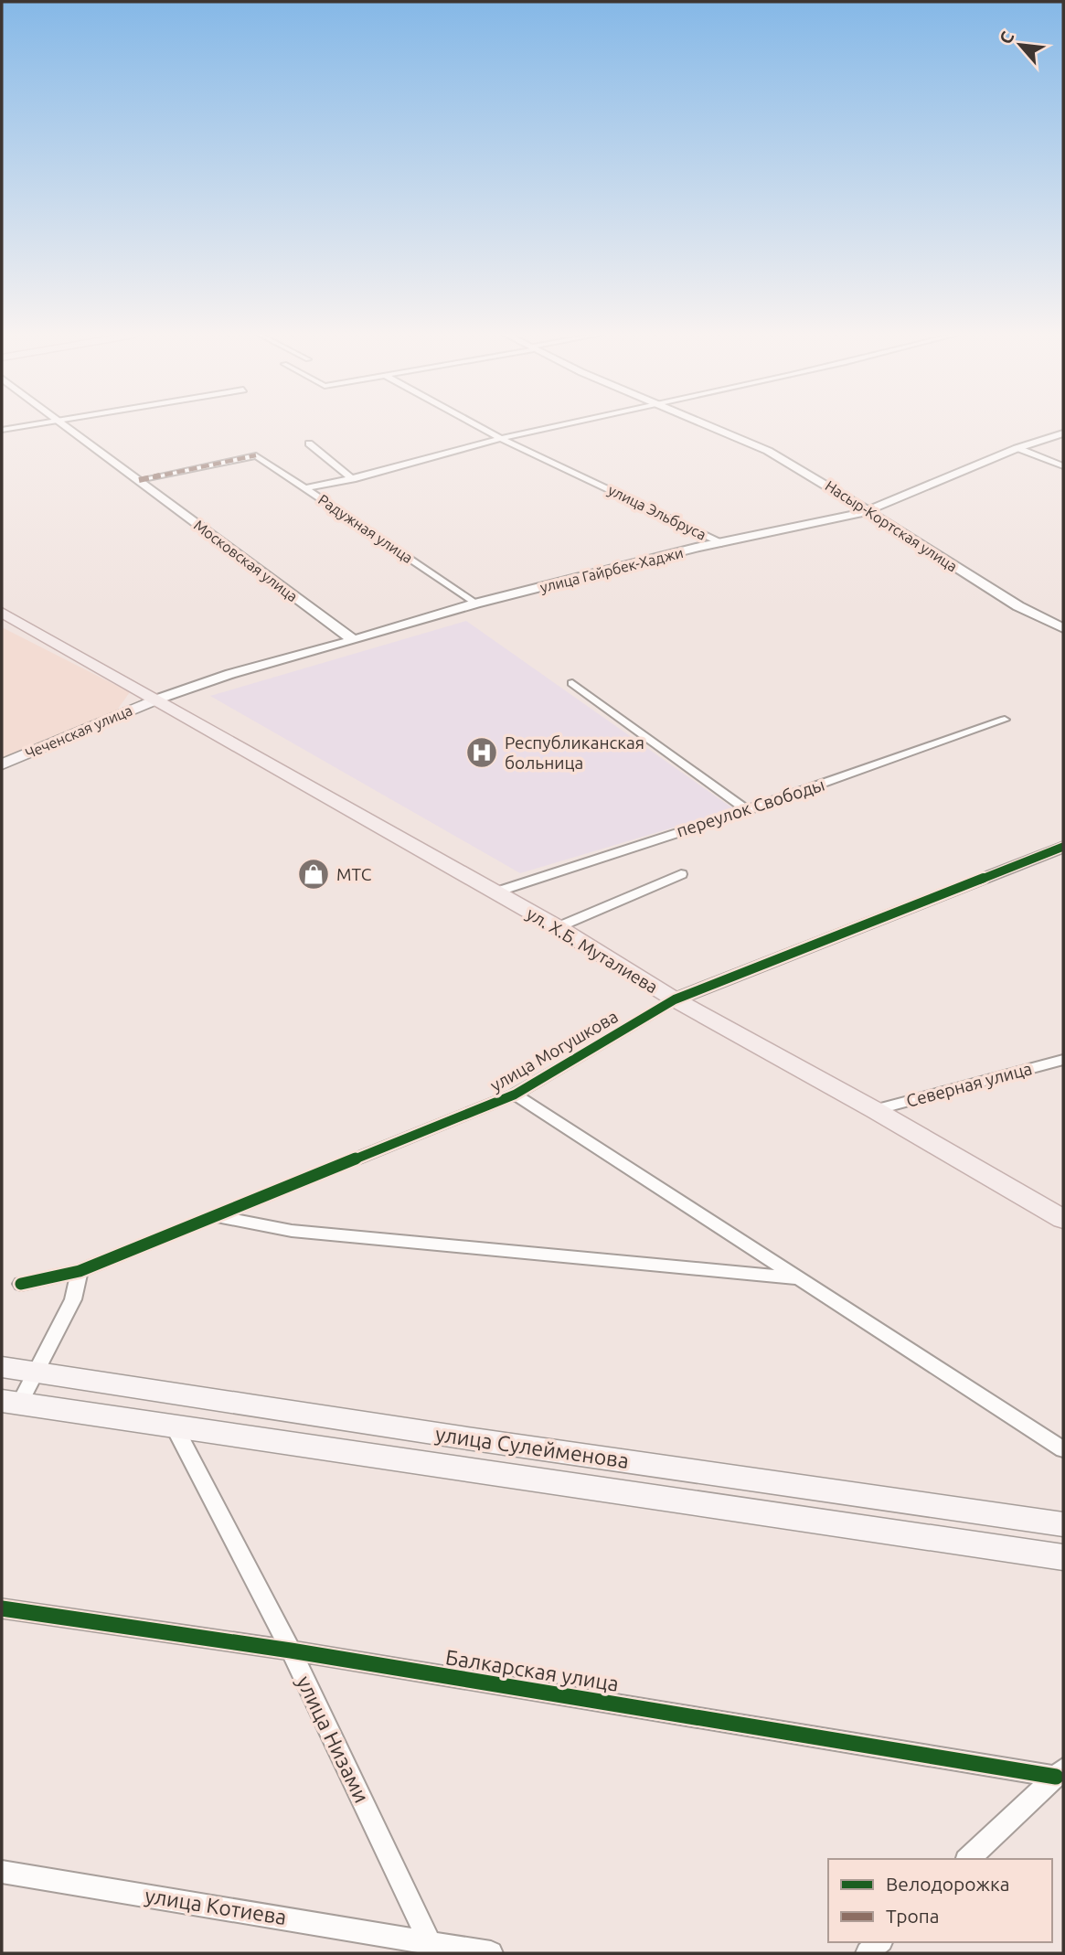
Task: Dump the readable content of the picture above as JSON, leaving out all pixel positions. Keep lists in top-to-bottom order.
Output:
{
  "streets": {
    "main road": ["Чеченская улица", "ул. Х.Б. Муталиева", "улица Сулейменова"],
    "street": [
      "улица Эльбруса",
      "Насыр-Кортская улица",
      "Радужная улица",
      "Московская улица",
      "улица Гайрбек-Хаджи",
      "переулок Свободы",
      "улица Могушкова",
      "Северная улица",
      "Балкарская улица",
      "улица Низами",
      "улица Котиева"
    ]
  },
  "crossings": [
    ["улица Эльбруса", "улица Гайрбек-Хаджи"],
    ["Насыр-Кортская улица", "улица Гайрбек-Хаджи"],
    ["Радужная улица", "Московская улица"],
    ["Радужная улица", "улица Гайрбек-Хаджи"],
    ["Московская улица", "улица Гайрбек-Хаджи"],
    ["улица Гайрбек-Хаджи", "Чеченская улица"],
    ["улица Гайрбек-Хаджи", "ул. Х.Б. Муталиева"],
    ["Чеченская улица", "ул. Х.Б. Муталиева"],
    ["переулок Свободы", "ул. Х.Б. Муталиева"],
    ["ул. Х.Б. Муталиева", "улица Могушкова"],
    ["ул. Х.Б. Муталиева", "Северная улица"],
    ["улица Сулейменова", "улица Низами"],
    ["Балкарская улица", "улица Низами"],
    ["улица Низами", "улица Котиева"]
  ],
  "places": {
    "hospital": ["Республиканская больница"],
    "shop": ["МТС"]
  },
  "legend": ["Велодорожка", "Тропа"],
  "north": "top left"
}
